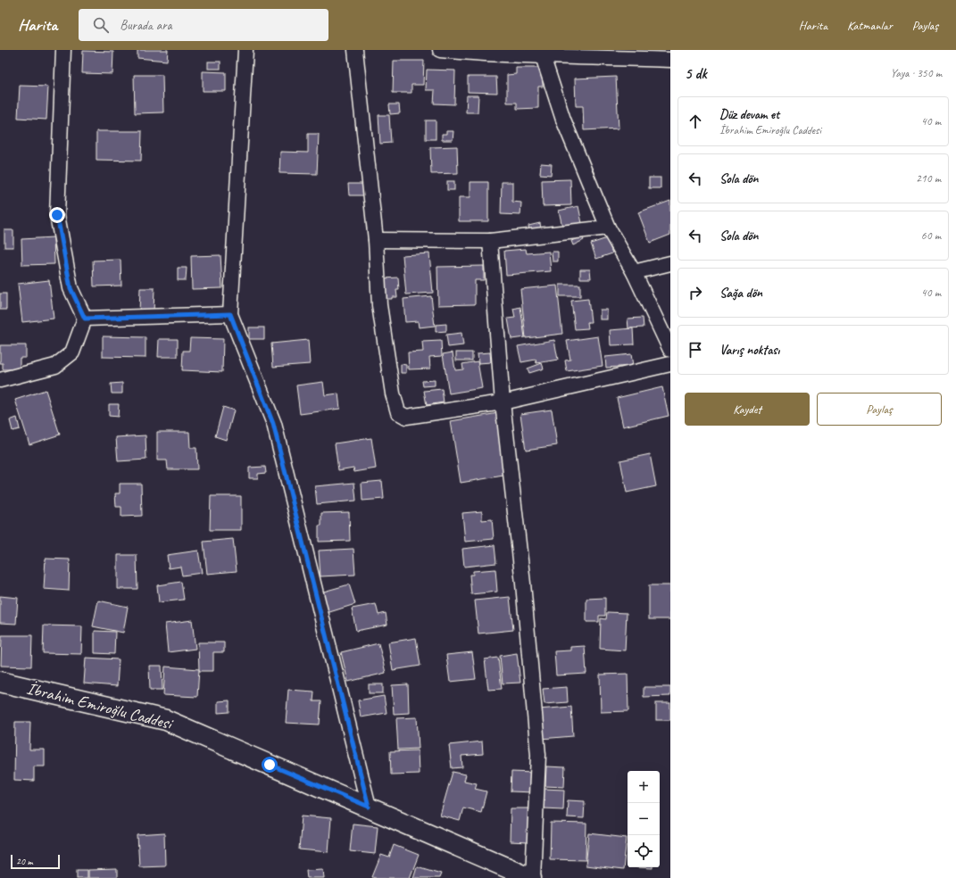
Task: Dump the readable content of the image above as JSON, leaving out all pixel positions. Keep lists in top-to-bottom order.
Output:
{
  "streets": {
    "street": ["İbrahim Emiroğlu Caddesi"]
  },
  "scale_bar": "20 m",
  "page": {
    "header": "Harita",
    "search": "Burada ara",
    "nav": ["Harita", "Katmanlar", "Paylaş"],
    "heading": ["5 dk", "Yaya · 350 m"],
    "list": [
      ["Düz devam et", "İbrahim Emiroğlu Caddesi", "40 m"],
      ["Sola dön", "210 m"],
      ["Sola dön", "60 m"],
      ["Sağa dön", "40 m"],
      "Varış noktası"
    ],
    "buttons": ["Kaydet", "Paylaş"],
    "map_buttons": ["+", "−"],
    "scale": "20 m"
  }
}
